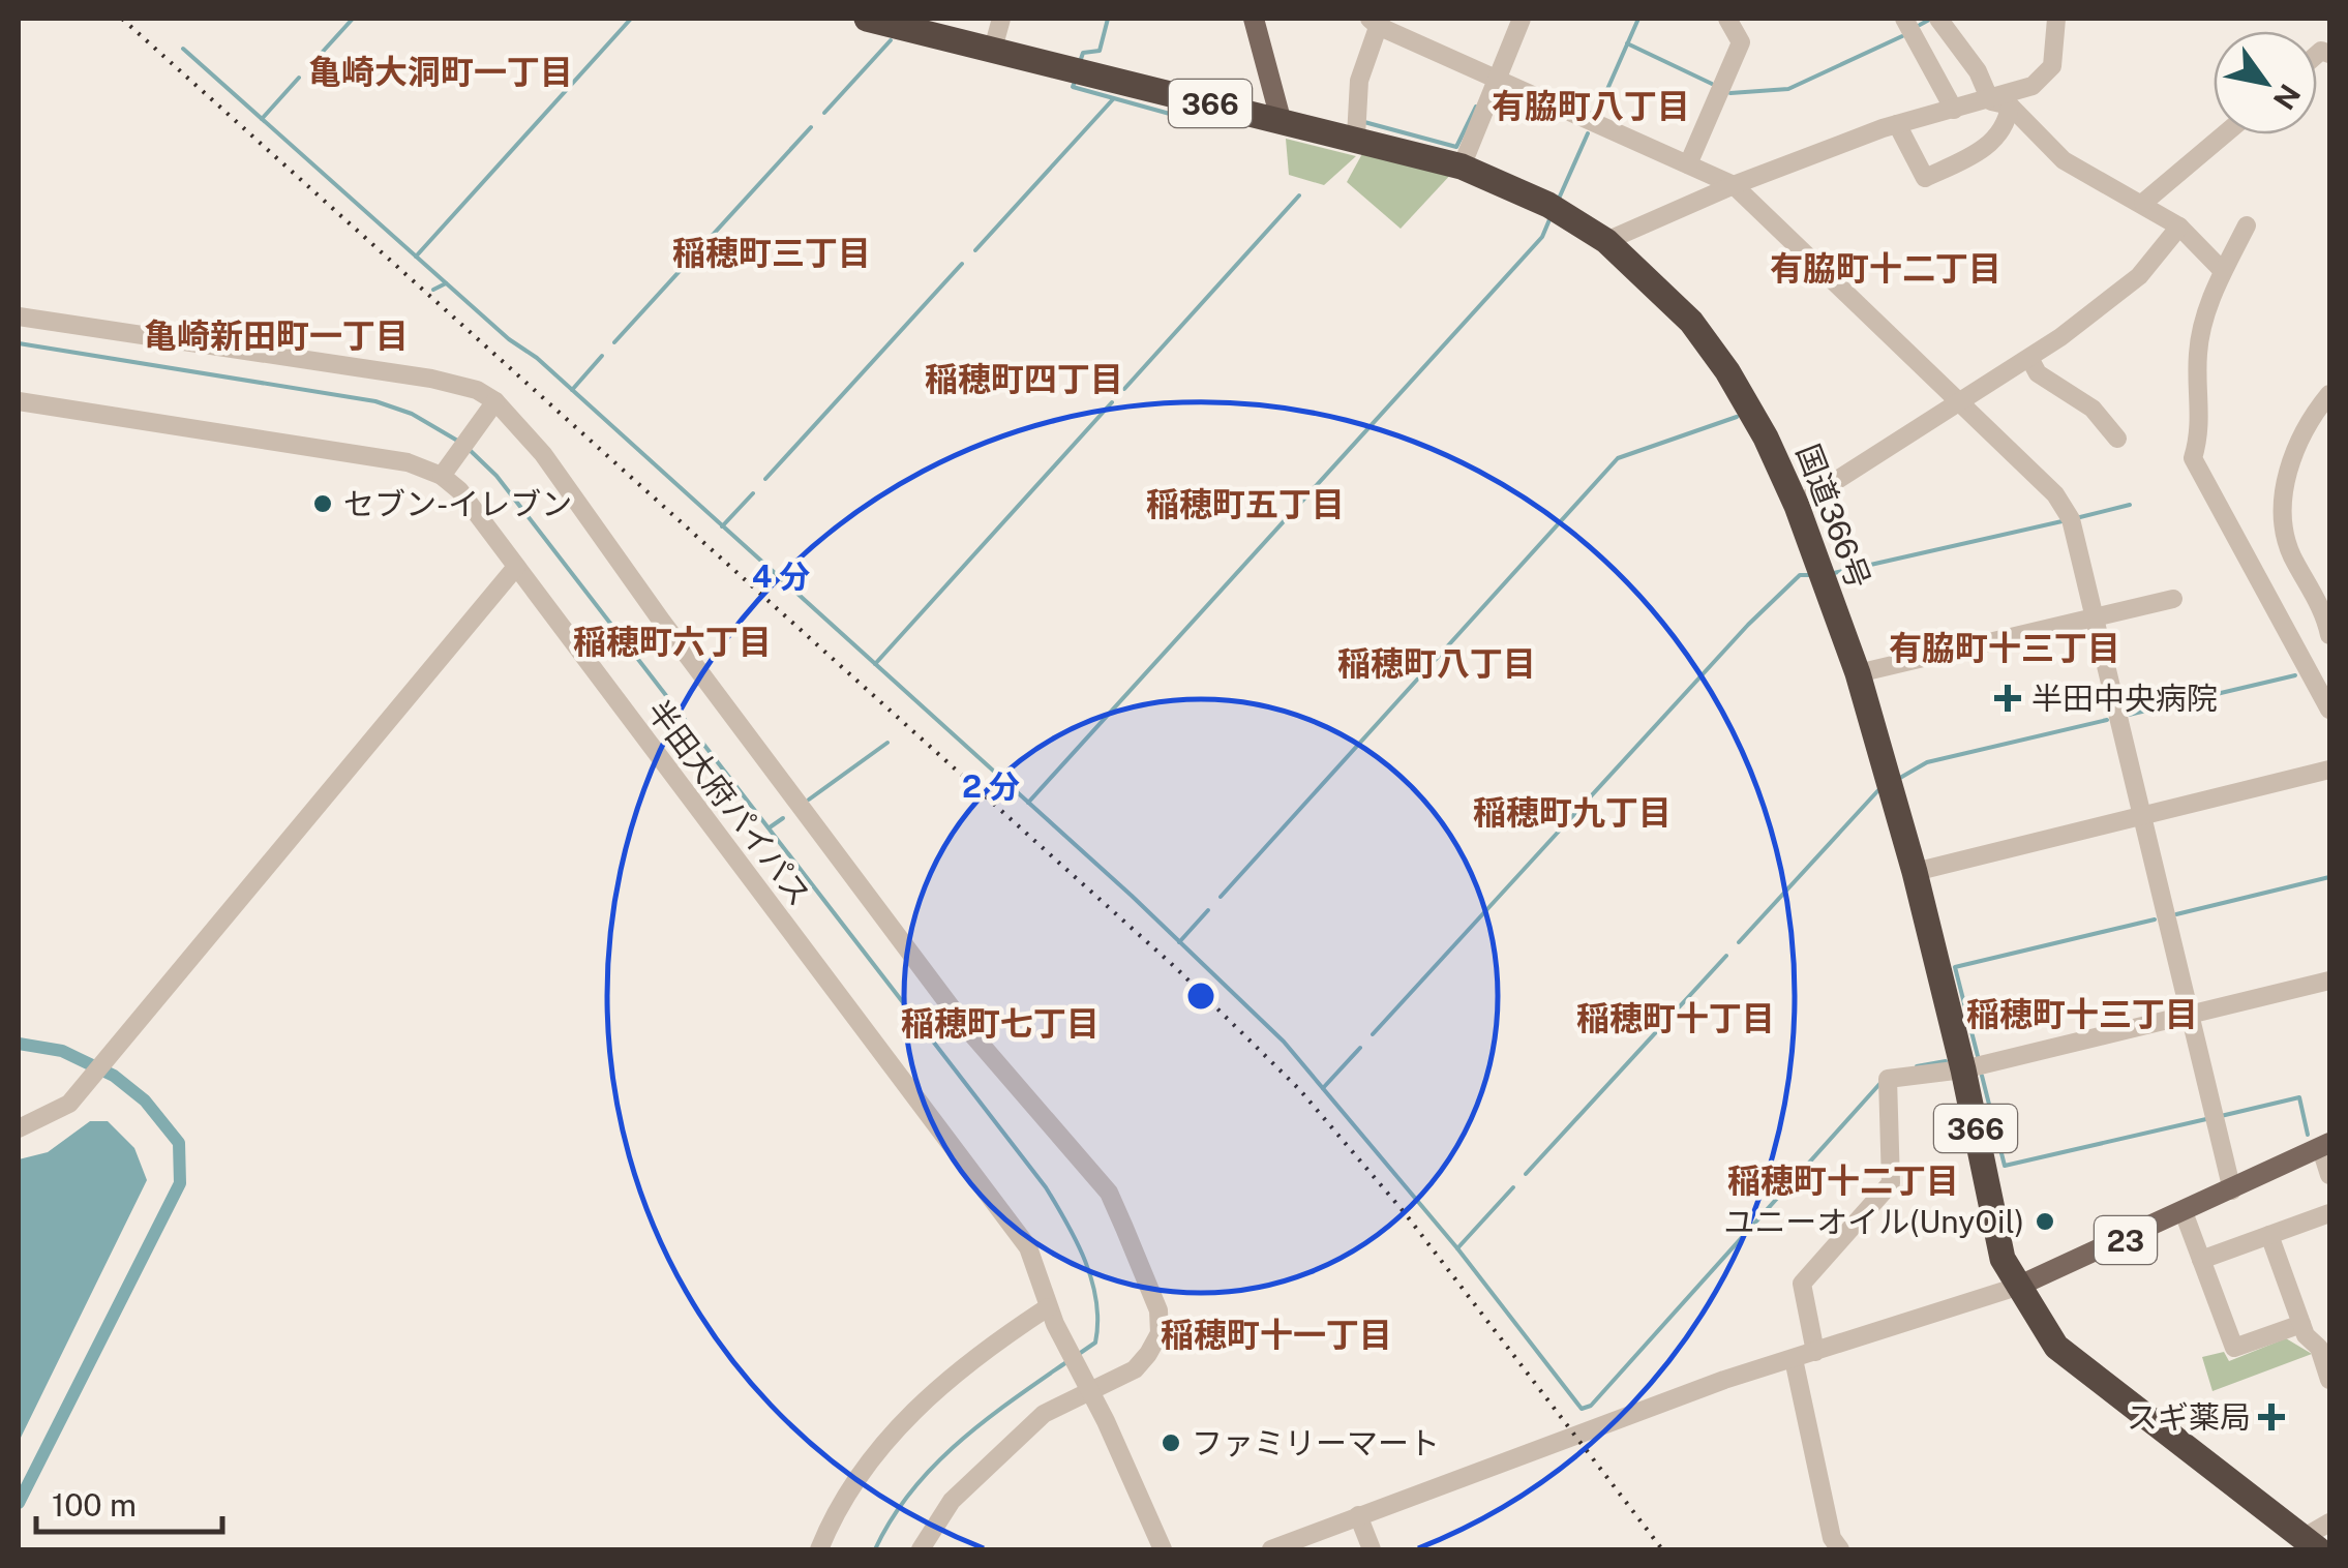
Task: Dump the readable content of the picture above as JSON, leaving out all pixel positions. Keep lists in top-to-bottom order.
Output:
{
  "streets": {
    "highway": ["366", "国道366号"],
    "main road": ["23"],
    "street": ["半田大府パイパス"]
  },
  "crossings": [
    ["国道366号", "23"]
  ],
  "districts": [
    "亀崎大洞町一丁目",
    "有脇町八丁目",
    "稲穂町三丁目",
    "有脇町十二丁目",
    "亀崎新田町一丁目",
    "稲穂町四丁目",
    "稲穂町五丁目",
    "稲穂町六丁目",
    "有脇町十三丁目",
    "稲穂町八丁目",
    "稲穂町九丁目",
    "稲穂町十三丁目",
    "稲穂町十丁目",
    "稲穂町七丁目",
    "稲穂町十二丁目",
    "稲穂町十一丁目"
  ],
  "places": {
    "other": ["セブン-イレブン", "ユニーオイル(UnyOil)", "ファミリーマート"],
    "health": ["半田中央病院", "スギ薬局"]
  },
  "scale_bar": "100 m",
  "north": "bottom right",
  "rings": ["4 分", "2 分"]
}
